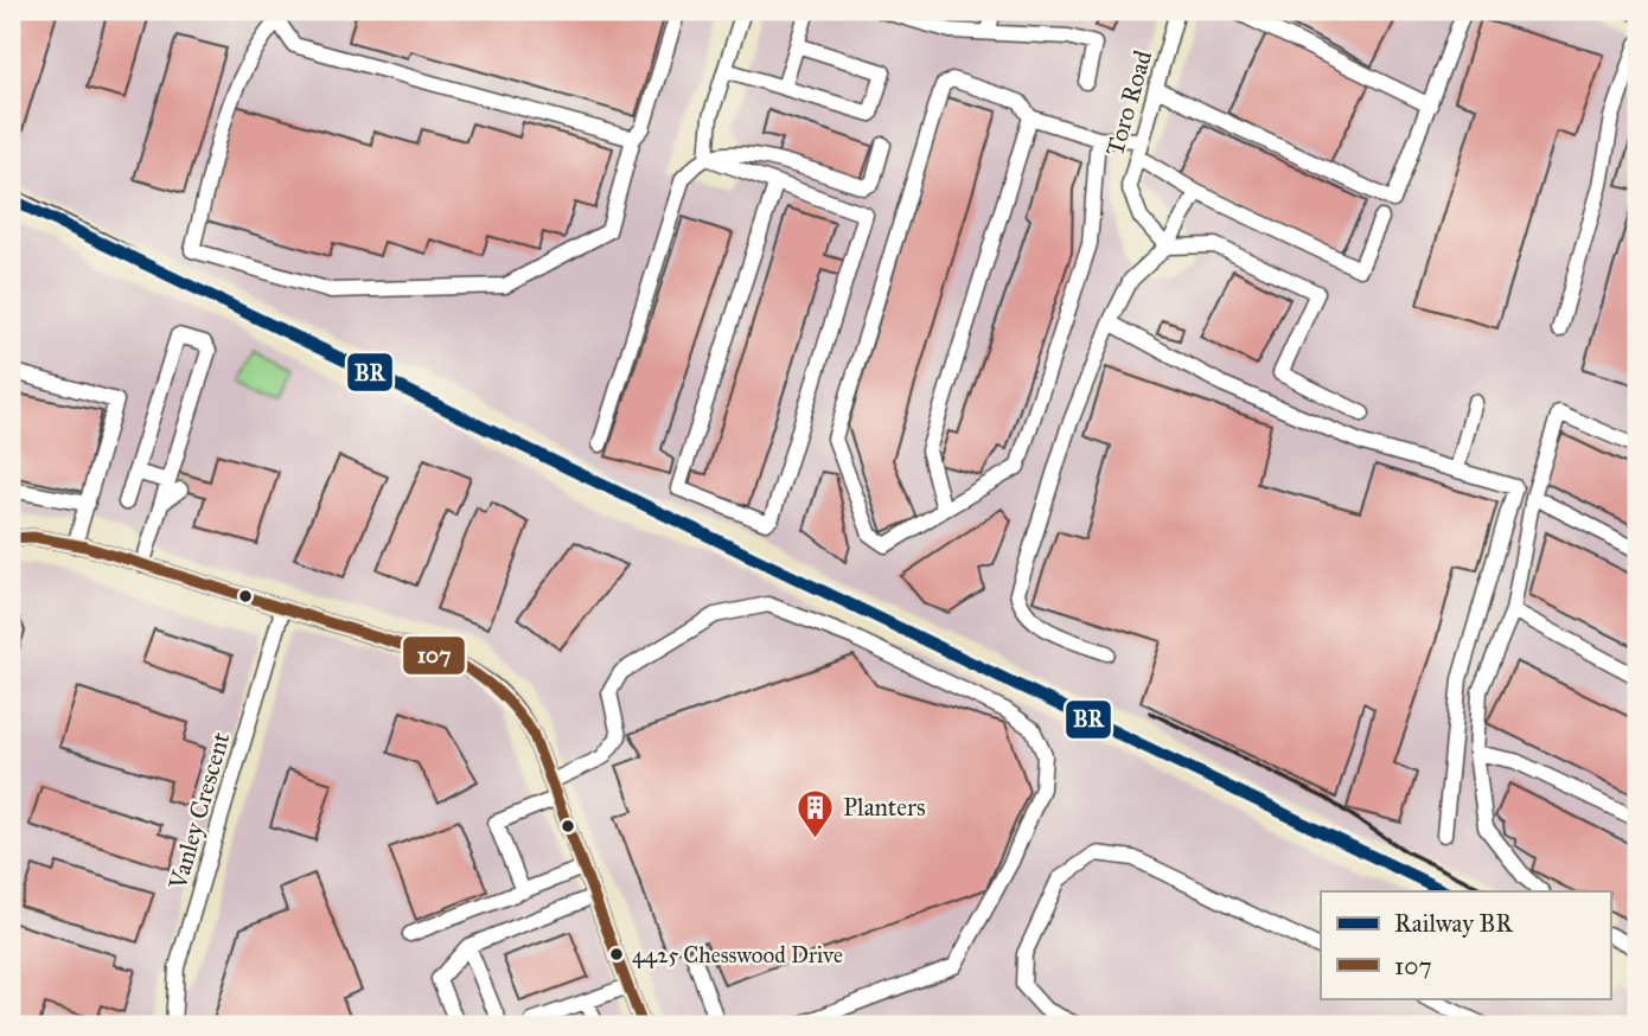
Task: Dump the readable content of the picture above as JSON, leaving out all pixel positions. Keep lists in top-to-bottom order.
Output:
{
  "streets": {
    "street": ["Toro Road", "Vanley Crescent"]
  },
  "places": {
    "building": ["Planters"],
    "other": ["4425 Chesswood Drive"]
  },
  "lines": ["rail line BR", "transit line 107"],
  "legend": ["Railway BR", "107"]
}
